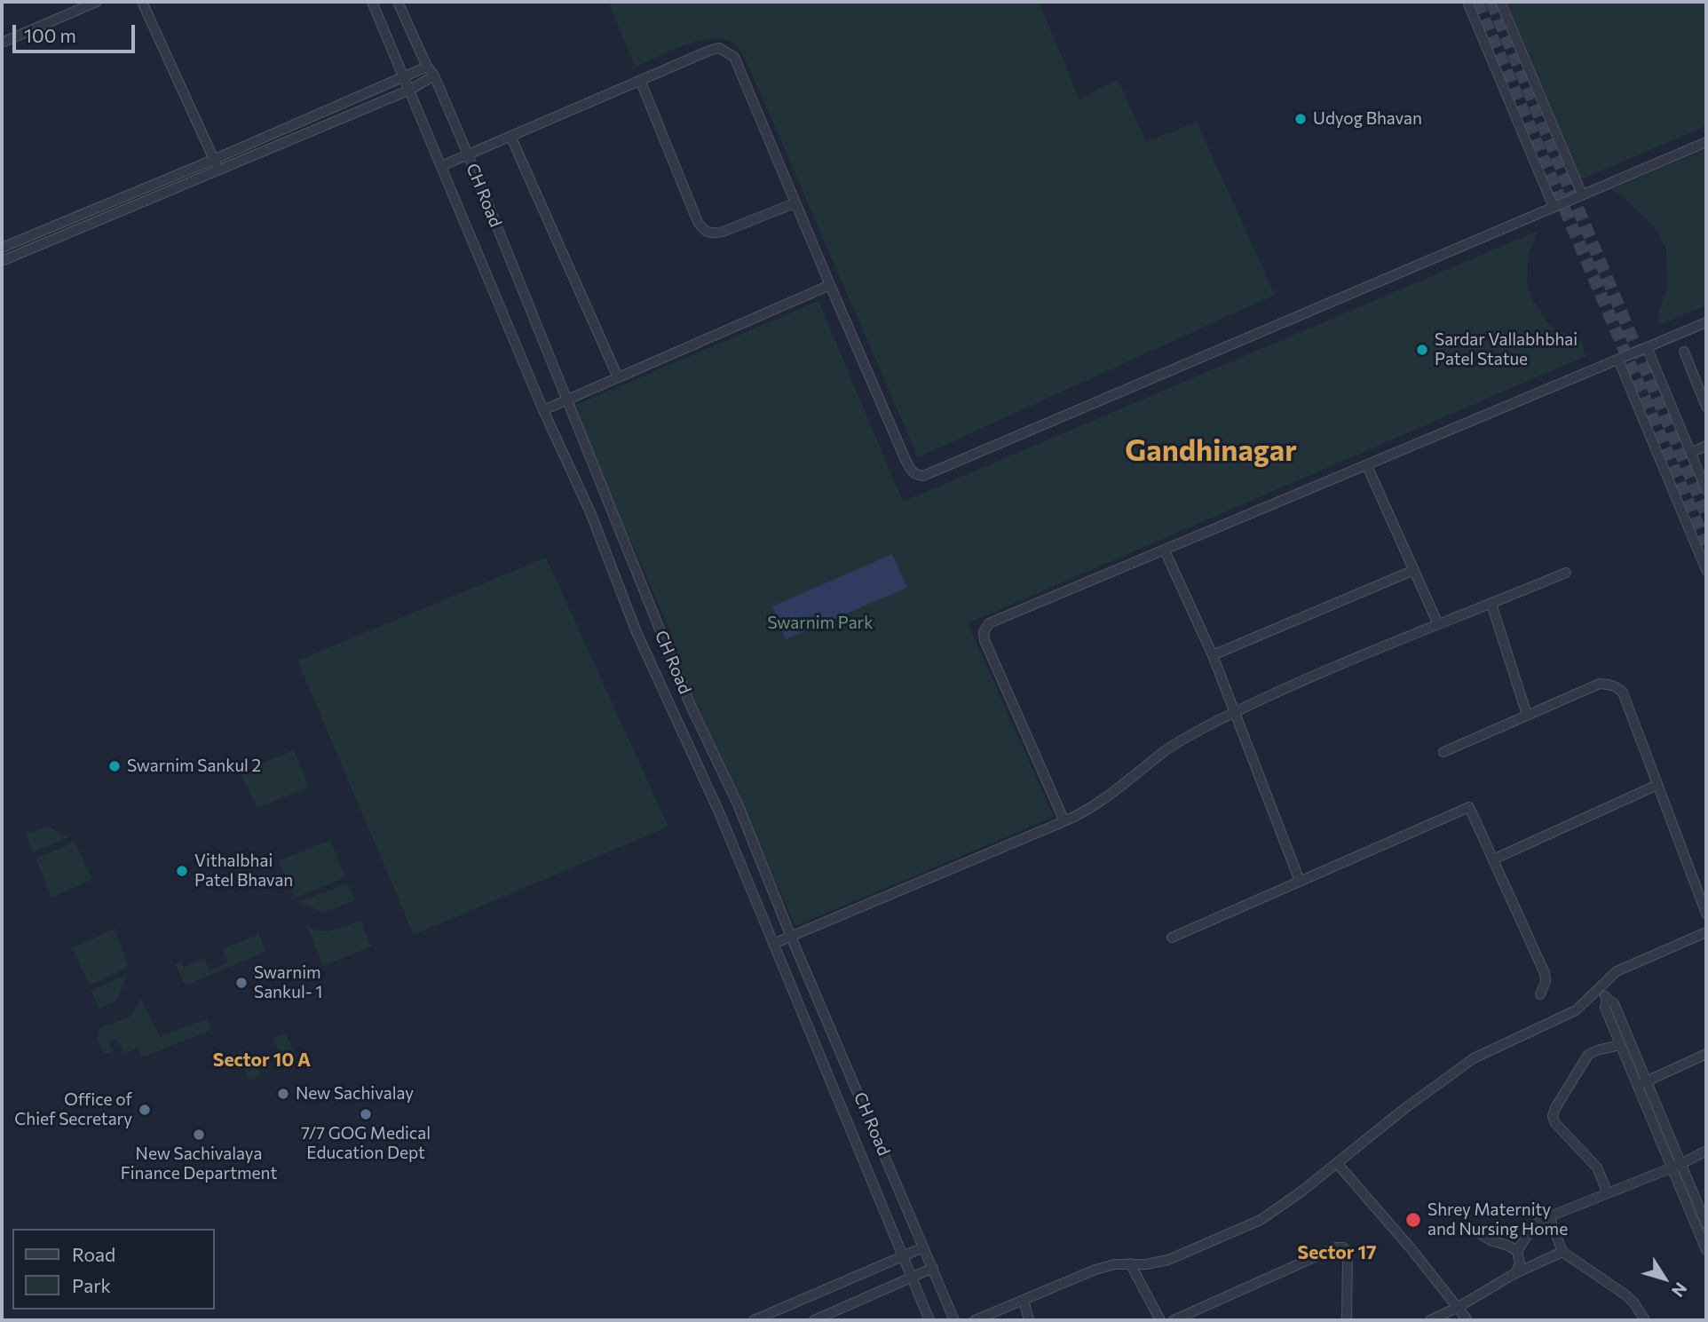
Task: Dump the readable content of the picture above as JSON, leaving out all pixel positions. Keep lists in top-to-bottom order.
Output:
{
  "streets": {
    "street": ["CH Road"]
  },
  "districts": ["Gandhinagar", "Sector 10 A", "Sector 17"],
  "parks": ["Swarnim Park"],
  "places": [
    "Udyog Bhavan",
    "Sardar Vallabhbhai Patel Statue",
    "Swarnim Sankul 2",
    "Vithalbhai Patel Bhavan",
    "Swarnim Sankul- 1",
    "New Sachivalay",
    "Office of Chief Secretary",
    "7/7 GOG Medical Education Dept",
    "New Sachivalaya Finance Department",
    "Shrey Maternity and Nursing Home"
  ],
  "legend": ["Road", "Park"],
  "scale_bar": "100 m",
  "north": "bottom right"
}
